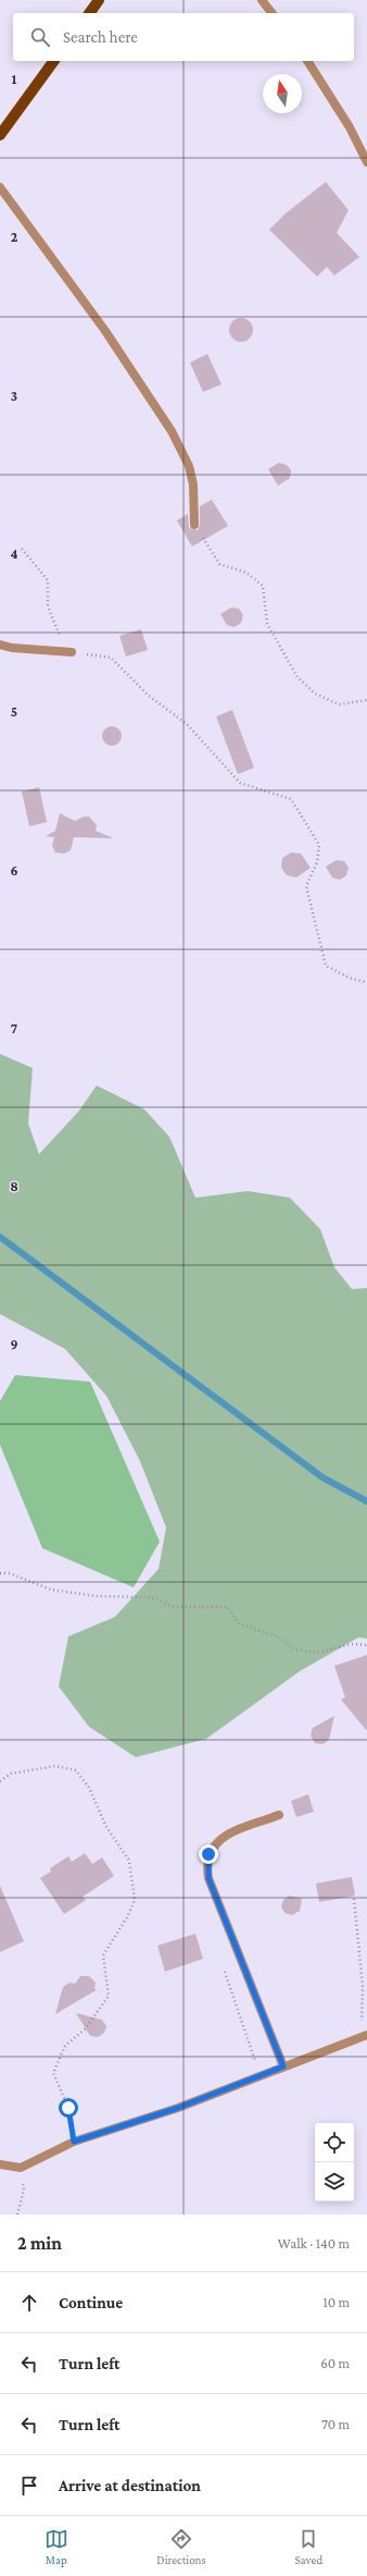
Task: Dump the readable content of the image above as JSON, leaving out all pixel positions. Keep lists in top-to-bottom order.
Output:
{
  "north": "top",
  "page": {
    "search": "Search here",
    "heading": ["2 min", "Walk · 140 m"],
    "list": [
      ["Continue", "10 m"],
      ["Turn left", "60 m"],
      ["Turn left", "70 m"],
      "Arrive at destination"
    ],
    "nav": ["Map", "Directions", "Saved"]
  },
  "grid": {
    "rows": [
      "1",
      "2",
      "3",
      "4",
      "5",
      "6",
      "7",
      "8",
      "9"
    ]
  }
}
